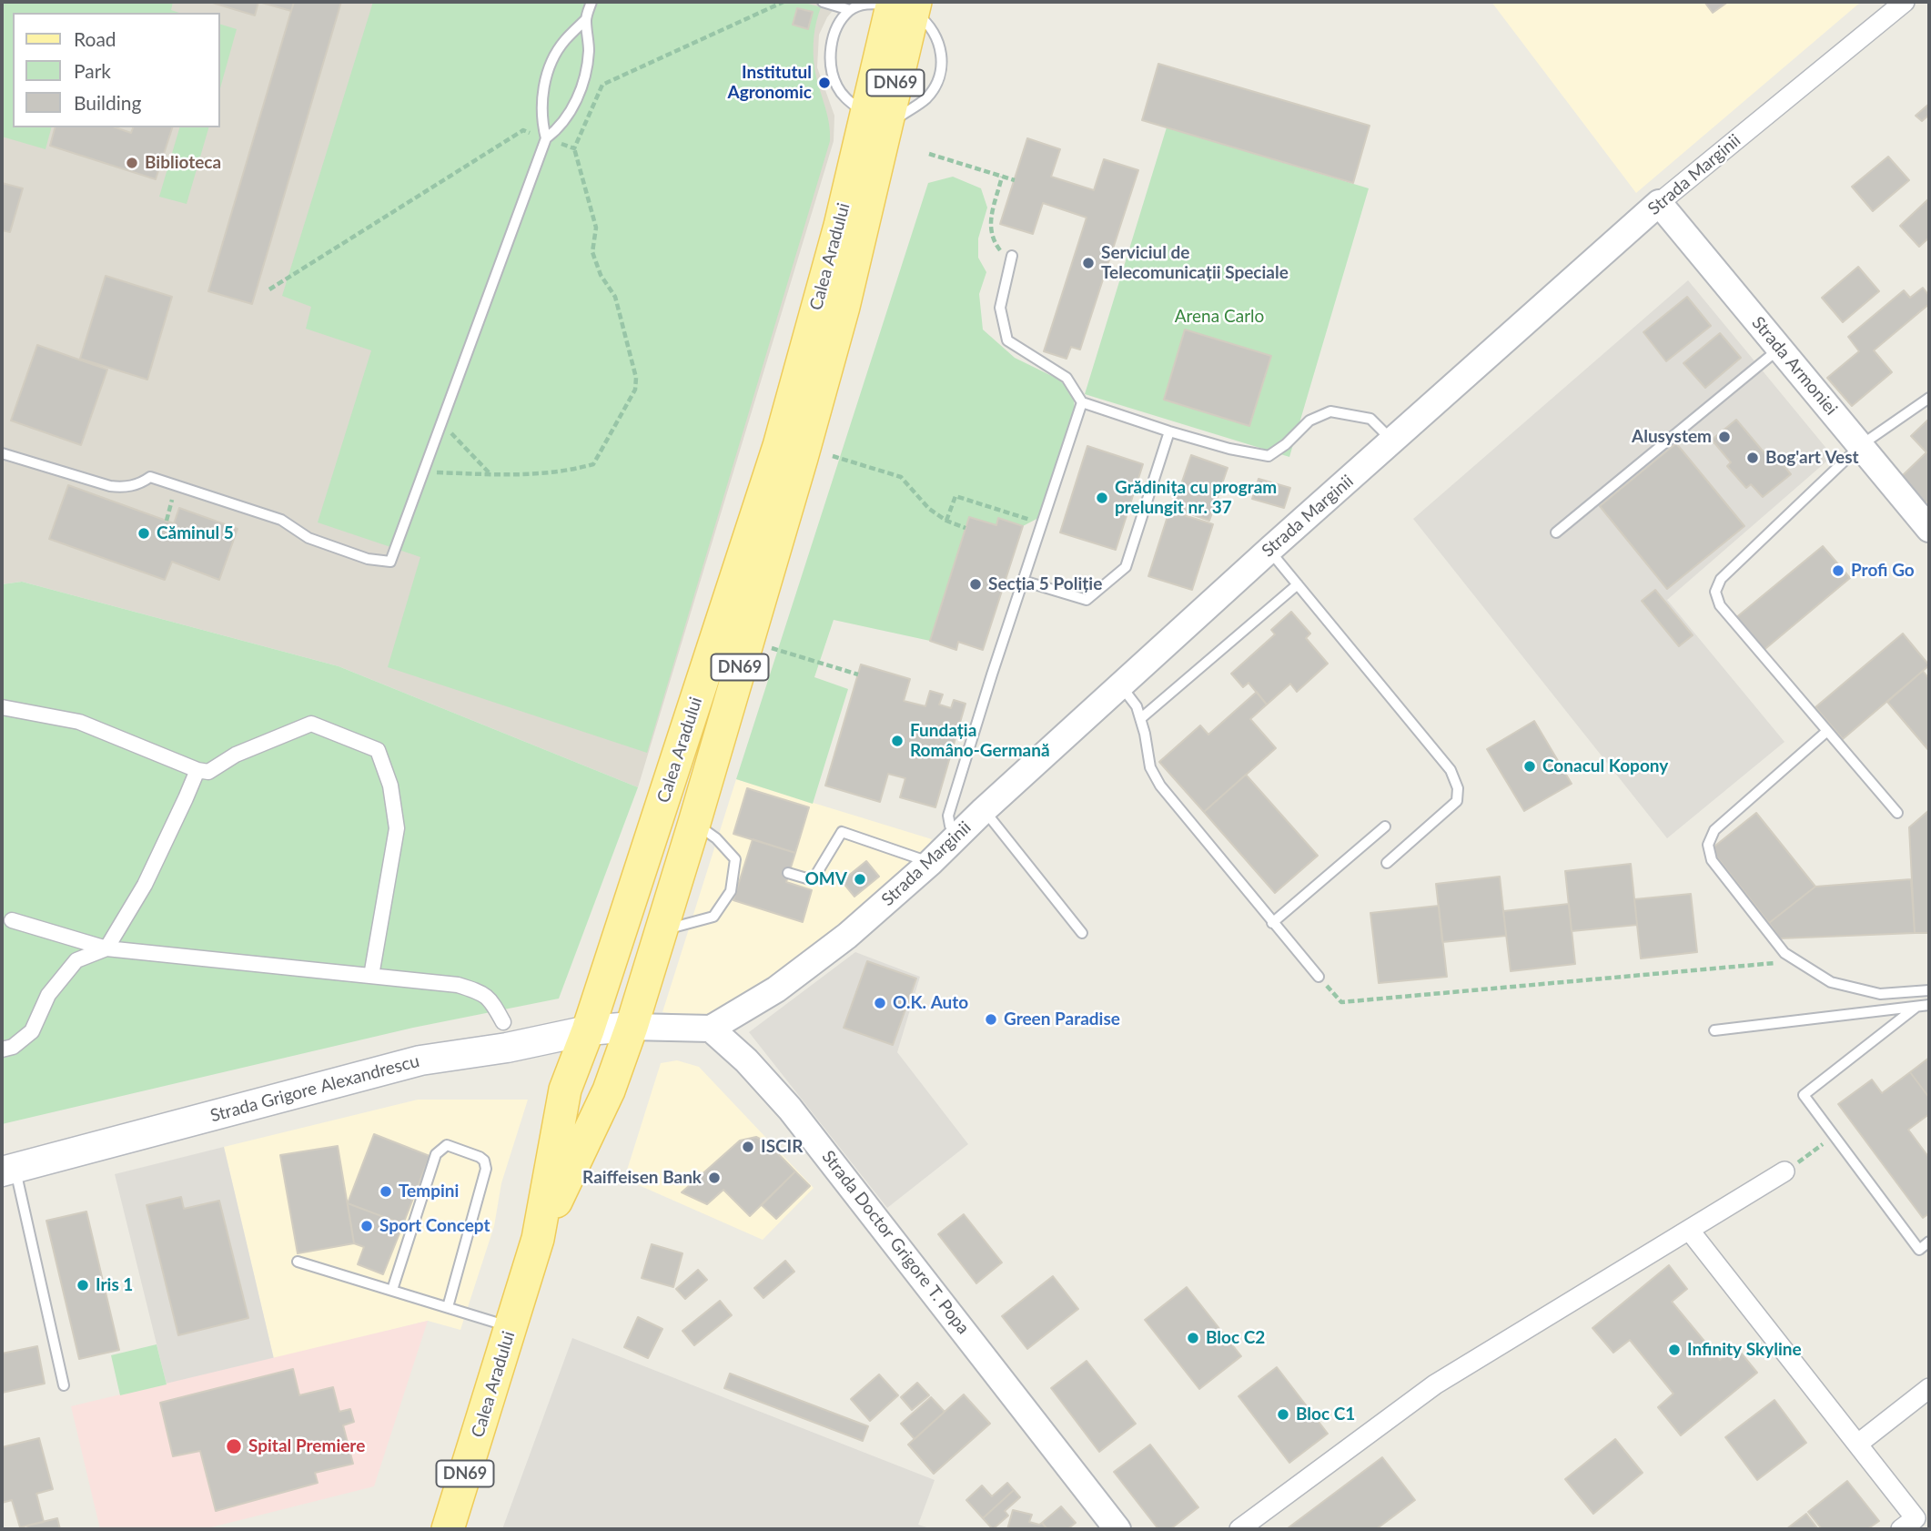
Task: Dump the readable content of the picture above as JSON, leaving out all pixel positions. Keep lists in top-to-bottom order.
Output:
{
  "streets": {
    "main road": ["DN69", "Calea Aradului", "Strada Grigore Alexandrescu"],
    "street": ["Strada Marginii", "Strada Armoniei", "Strada Doctor Grigore T. Popa"]
  },
  "crossings": [
    ["Strada Marginii", "Strada Armoniei"],
    ["Strada Marginii", "Strada Doctor Grigore T. Popa"],
    ["Calea Aradului", "Strada Grigore Alexandrescu"]
  ],
  "parks": ["Arena Carlo"],
  "places": [
    "Institutul Agronomic",
    "Biblioteca",
    "Serviciul de Telecomunicații Speciale",
    "Alusystem",
    "Bog'art Vest",
    "Grădinița cu program prelungit nr. 37",
    "Căminul 5",
    "Profi Go",
    "Secția 5 Poliție",
    "Fundația Româno-Germană",
    "Conacul Kopony",
    "OMV",
    "O.K. Auto",
    "Green Paradise",
    "ISCIR",
    "Raiffeisen Bank",
    "Tempini",
    "Sport Concept",
    "Iris 1",
    "Bloc C2",
    "Infinity Skyline",
    "Bloc C1",
    "Spital Premiere"
  ],
  "legend": ["Road", "Park", "Building"]
}
